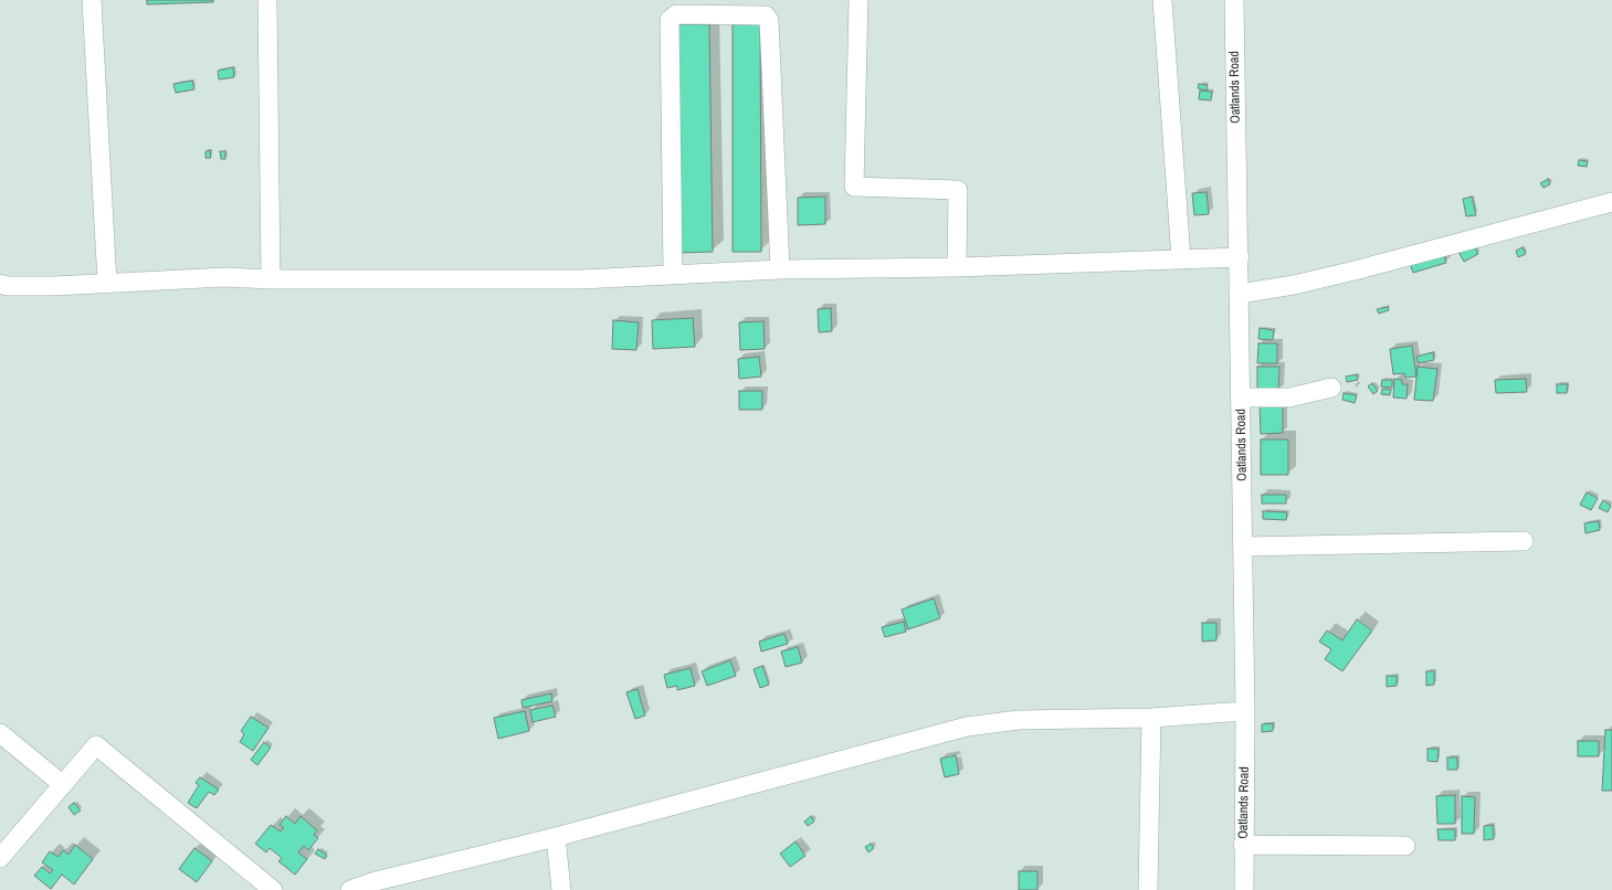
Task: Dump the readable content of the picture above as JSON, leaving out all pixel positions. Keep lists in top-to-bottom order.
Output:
{
  "streets": {
    "street": ["Oatlands Road"]
  }
}
